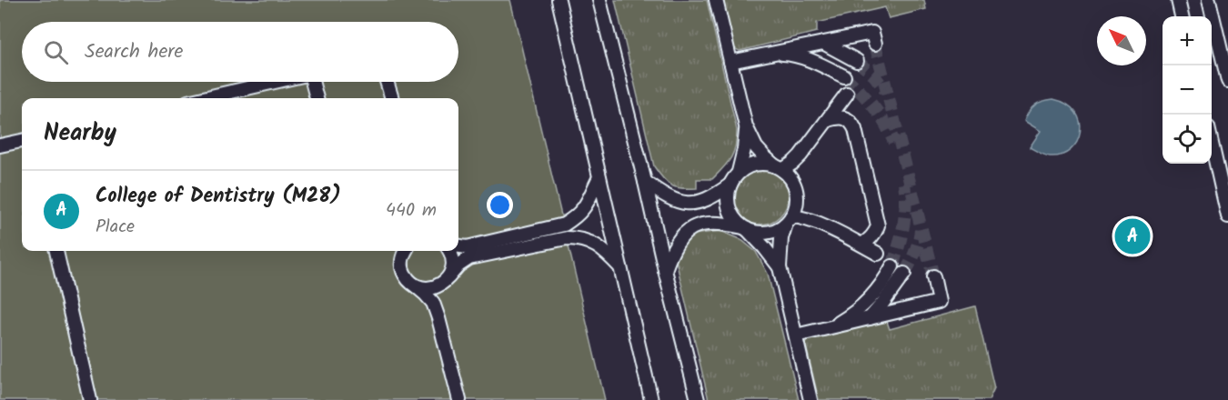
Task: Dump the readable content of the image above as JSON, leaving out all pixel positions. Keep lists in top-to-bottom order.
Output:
{
  "north": "top left",
  "page": {
    "map_buttons": ["+", "−"],
    "search": "Search here",
    "heading": "Nearby",
    "list": [
      {
        "mark": "A",
        "name": "College of Dentistry (M28)",
        "note": "Place",
        "value": "440 m"
      }
    ],
    "pins": "A"
  }
}
